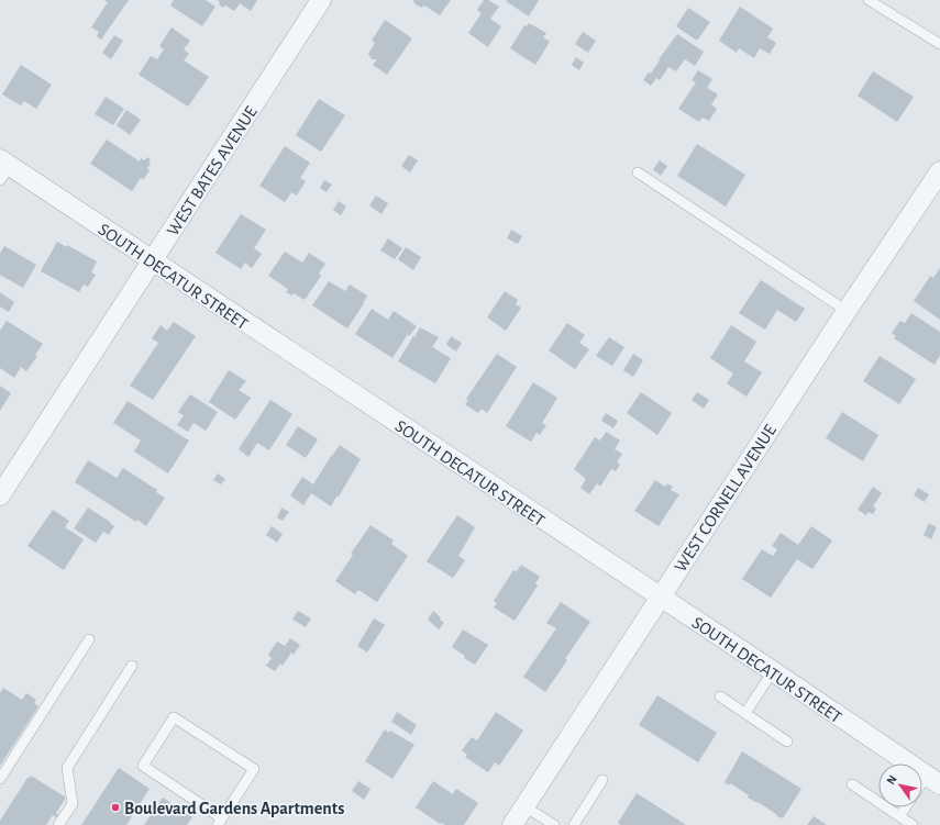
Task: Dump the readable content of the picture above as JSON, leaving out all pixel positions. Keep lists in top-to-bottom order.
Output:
{
  "streets": {
    "street": ["WEST BATES AVENUE", "SOUTH DECATUR STREET", "WEST CORNELL AVENUE"]
  },
  "crossings": [
    ["WEST BATES AVENUE", "SOUTH DECATUR STREET"],
    ["SOUTH DECATUR STREET", "WEST CORNELL AVENUE"]
  ],
  "places": ["Boulevard Gardens Apartments"],
  "north": "top left"
}
